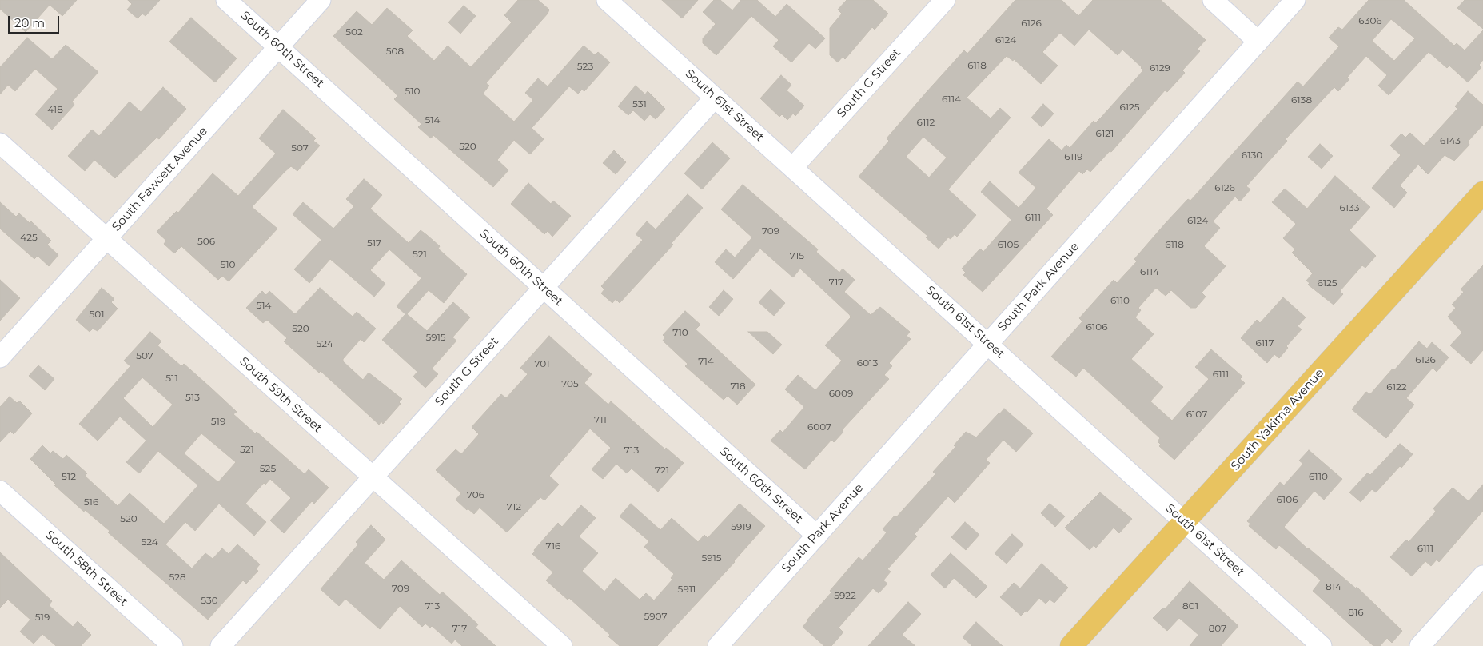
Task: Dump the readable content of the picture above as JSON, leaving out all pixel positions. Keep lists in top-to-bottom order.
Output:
{
  "streets": {
    "main road": ["South Yakima Avenue"],
    "street": [
      "South 60th Street",
      "South G Street",
      "South 61st Street",
      "South Fawcett Avenue",
      "South Park Avenue",
      "South 59th Street",
      "South 58th Street"
    ]
  },
  "crossings": [
    ["South 60th Street", "South G Street"],
    ["South 60th Street", "South Fawcett Avenue"],
    ["South 60th Street", "South Park Avenue"],
    ["South G Street", "South 61st Street"],
    ["South G Street", "South 59th Street"],
    ["South 61st Street", "South Park Avenue"],
    ["South 61st Street", "South Yakima Avenue"],
    ["South Fawcett Avenue", "South 59th Street"]
  ],
  "house_numbers": [
    "6306",
    "6126",
    "502",
    "6124",
    "508",
    "6118",
    "523",
    "6129",
    "510",
    "6114",
    "6138",
    "531",
    "6125",
    "418",
    "514",
    "6112",
    "6121",
    "6143",
    "520",
    "507",
    "6130",
    "6119",
    "6126",
    "6133",
    "6111",
    "6124",
    "709",
    "425",
    "506",
    "517",
    "6105",
    "6118",
    "521",
    "715",
    "510",
    "6114",
    "717",
    "6125",
    "6110",
    "514",
    "501",
    "6106",
    "520",
    "710",
    "5915",
    "6117",
    "524",
    "507",
    "6126",
    "714",
    "6013",
    "701",
    "6111",
    "511",
    "705",
    "718",
    "6122",
    "6009",
    "513",
    "6107",
    "711",
    "519",
    "6007",
    "521",
    "713",
    "525",
    "721",
    "512",
    "6110",
    "706",
    "6106",
    "516",
    "712",
    "520",
    "5919",
    "524",
    "716",
    "6111",
    "5915",
    "528",
    "814",
    "709",
    "5911",
    "5922",
    "530",
    "713",
    "801",
    "816",
    "5907",
    "519",
    "717",
    "807"
  ],
  "scale_bar": "20 m"
}
